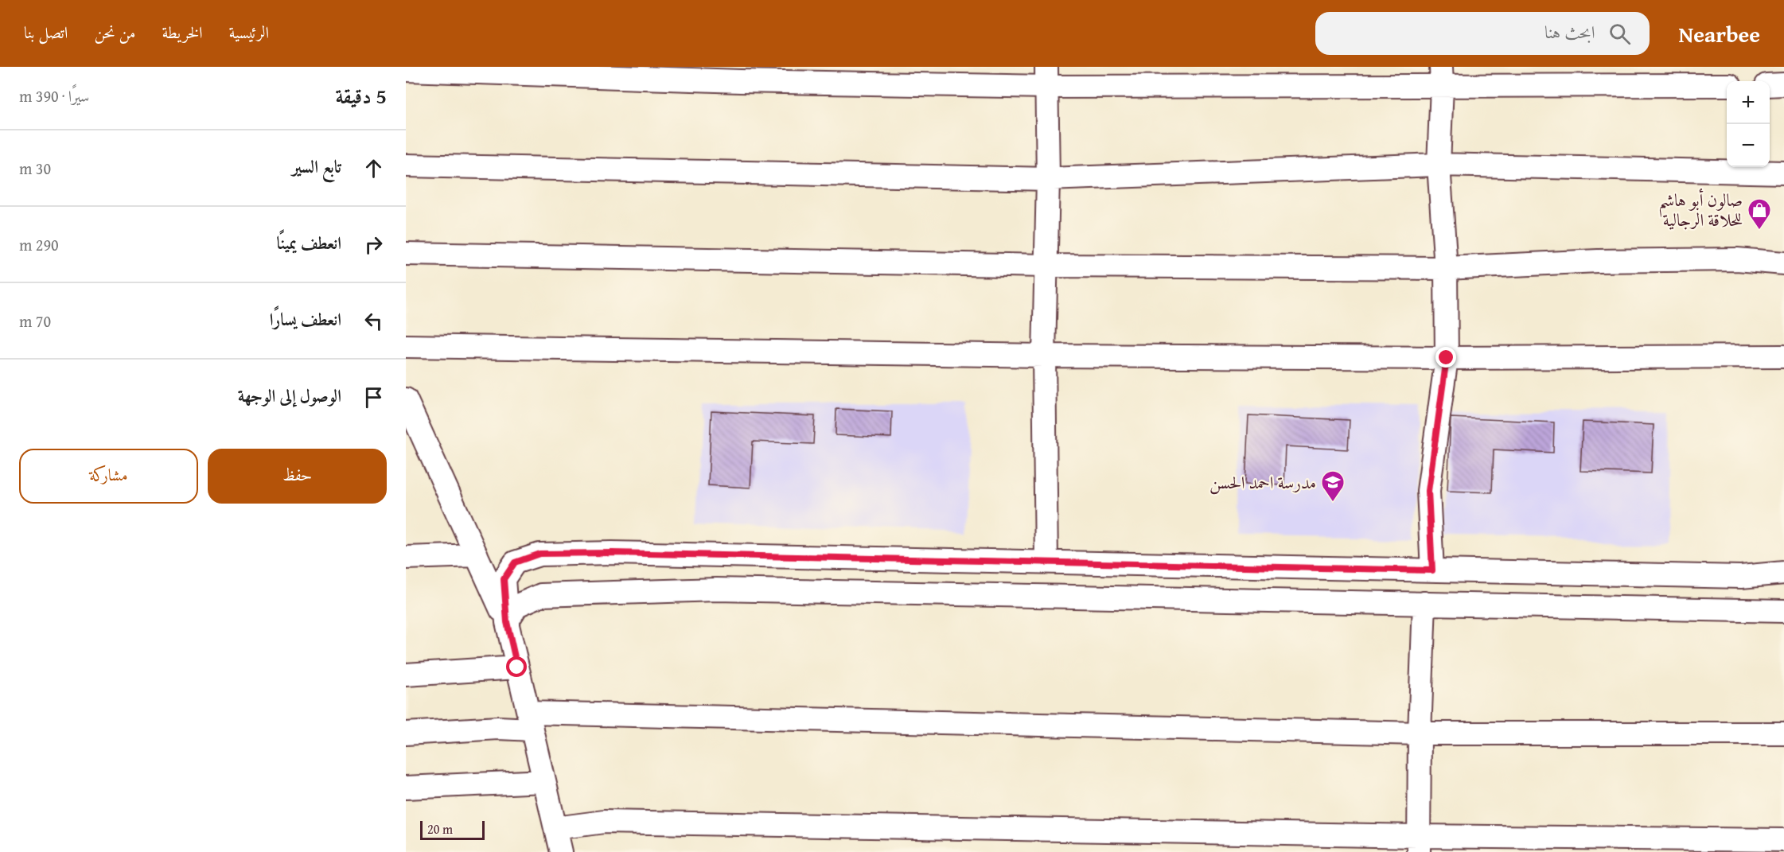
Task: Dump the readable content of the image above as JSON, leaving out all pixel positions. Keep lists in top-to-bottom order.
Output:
{
  "places": {
    "shop": ["صالون أبو هاشم للحلاقة الرجالية"],
    "school or university": ["مدرسة احمد الحسن"]
  },
  "scale_bar": "20 m",
  "page": {
    "header": "Nearbee",
    "search": "ابحث هنا",
    "nav": [
      "الرئيسية",
      "الخريطة",
      "من نحن",
      "اتصل بنا"
    ],
    "heading": ["5 دقيقة", "سيرًا · 390 m"],
    "map_buttons": ["+", "−"],
    "list": [
      ["تابع السير", "30 m"],
      ["انعطف يمينًا", "290 m"],
      ["انعطف يسارًا", "70 m"],
      "الوصول إلى الوجهة"
    ],
    "buttons": ["حفظ", "مشاركة"],
    "scale": "20 m"
  }
}
